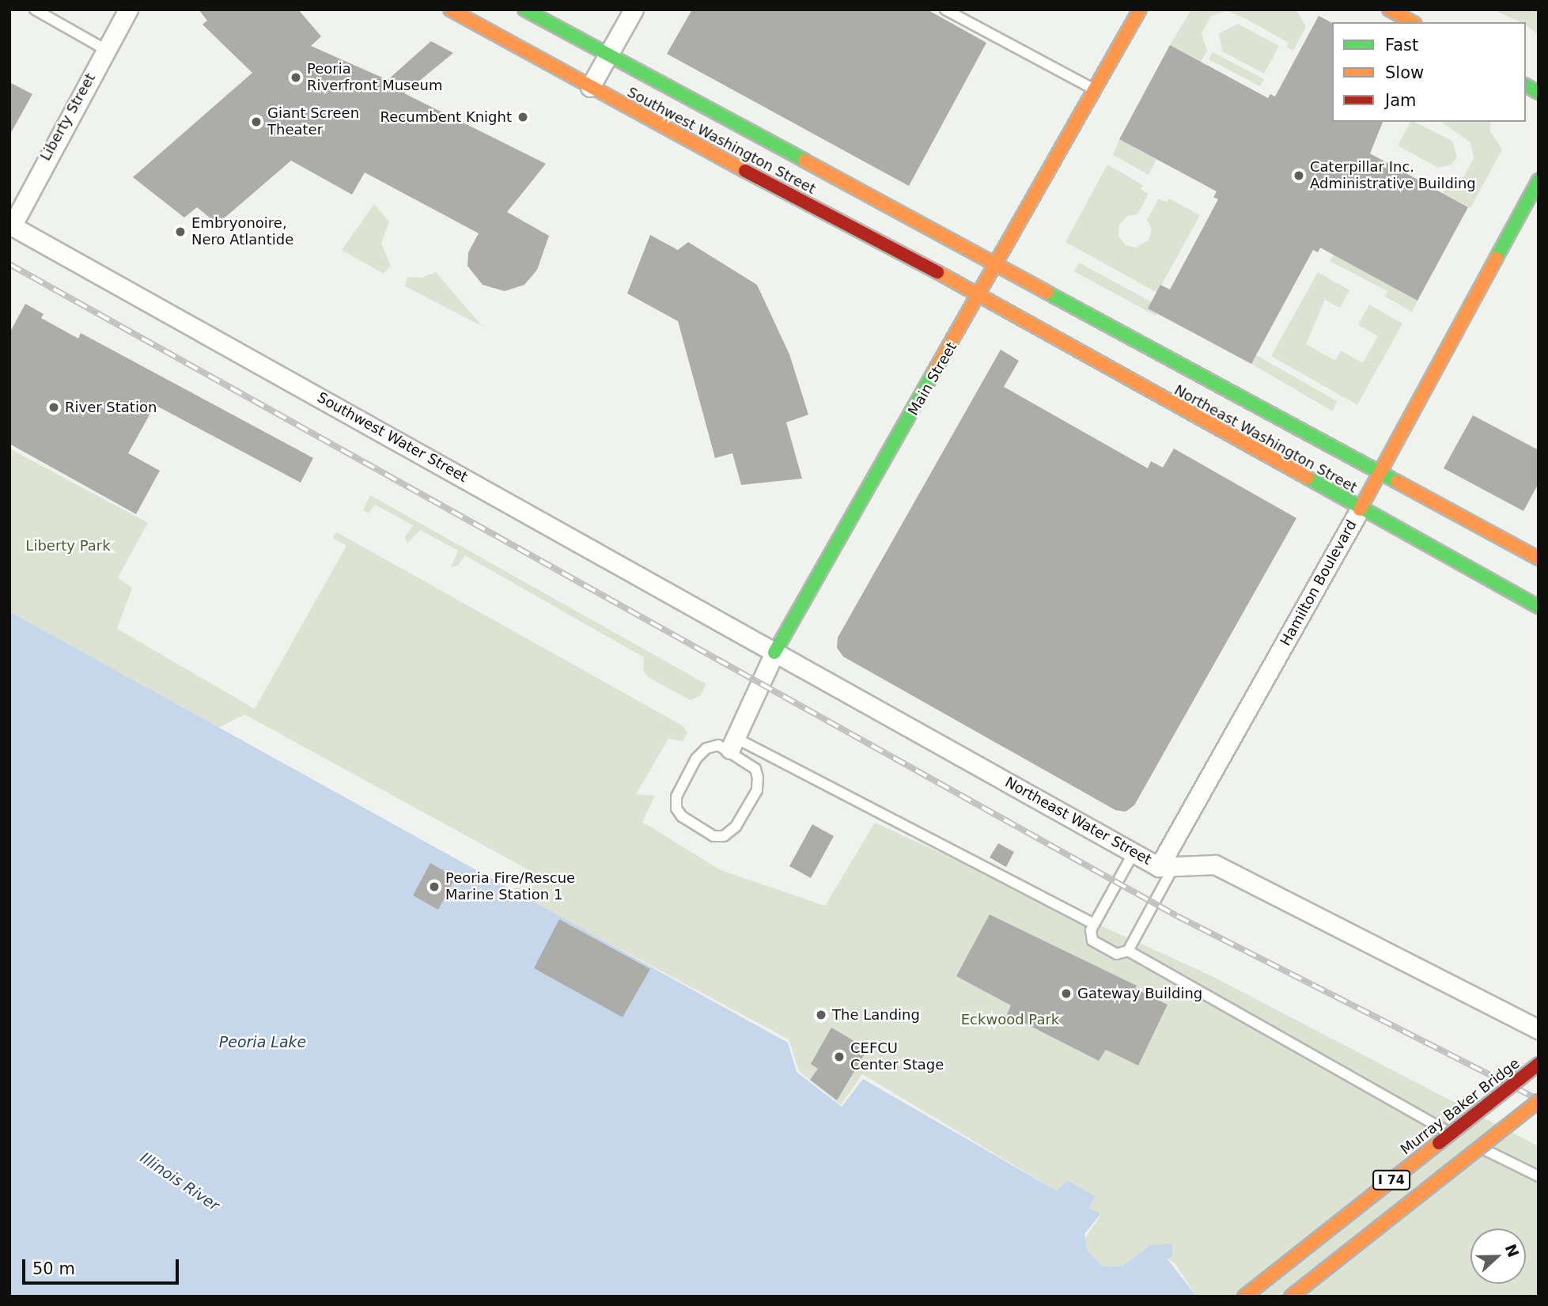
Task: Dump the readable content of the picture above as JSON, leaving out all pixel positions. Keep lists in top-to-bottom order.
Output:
{
  "streets": {
    "main road": [
      "Southwest Washington Street",
      "Main Street",
      "Northeast Washington Street",
      "Hamilton Boulevard",
      "Murray Baker Bridge",
      "I 74"
    ],
    "street": ["Liberty Street", "Southwest Water Street", "Northeast Water Street"]
  },
  "crossings": [
    ["Liberty Street", "Southwest Water Street"],
    ["Southwest Washington Street", "Main Street"],
    ["Southwest Washington Street", "Northeast Washington Street"],
    ["Main Street", "Southwest Water Street"],
    ["Main Street", "Northeast Washington Street"],
    ["Main Street", "Northeast Water Street"],
    ["Southwest Water Street", "Northeast Water Street"],
    ["Northeast Washington Street", "Hamilton Boulevard"],
    ["Hamilton Boulevard", "Northeast Water Street"]
  ],
  "water": ["Peoria Lake", "Illinois River"],
  "parks": ["Liberty Park", "Eckwood Park"],
  "places": [
    "Peoria Riverfront Museum",
    "Recumbent Knight",
    "Giant Screen Theater",
    "Caterpillar Inc. Administrative Building",
    "Embryonoire, Nero Atlantide",
    "River Station",
    "Peoria Fire/Rescue Marine Station 1",
    "Gateway Building",
    "The Landing",
    "CEFCU Center Stage"
  ],
  "legend": ["Fast", "Slow", "Jam"],
  "scale_bar": "50 m",
  "north": "right"
}
